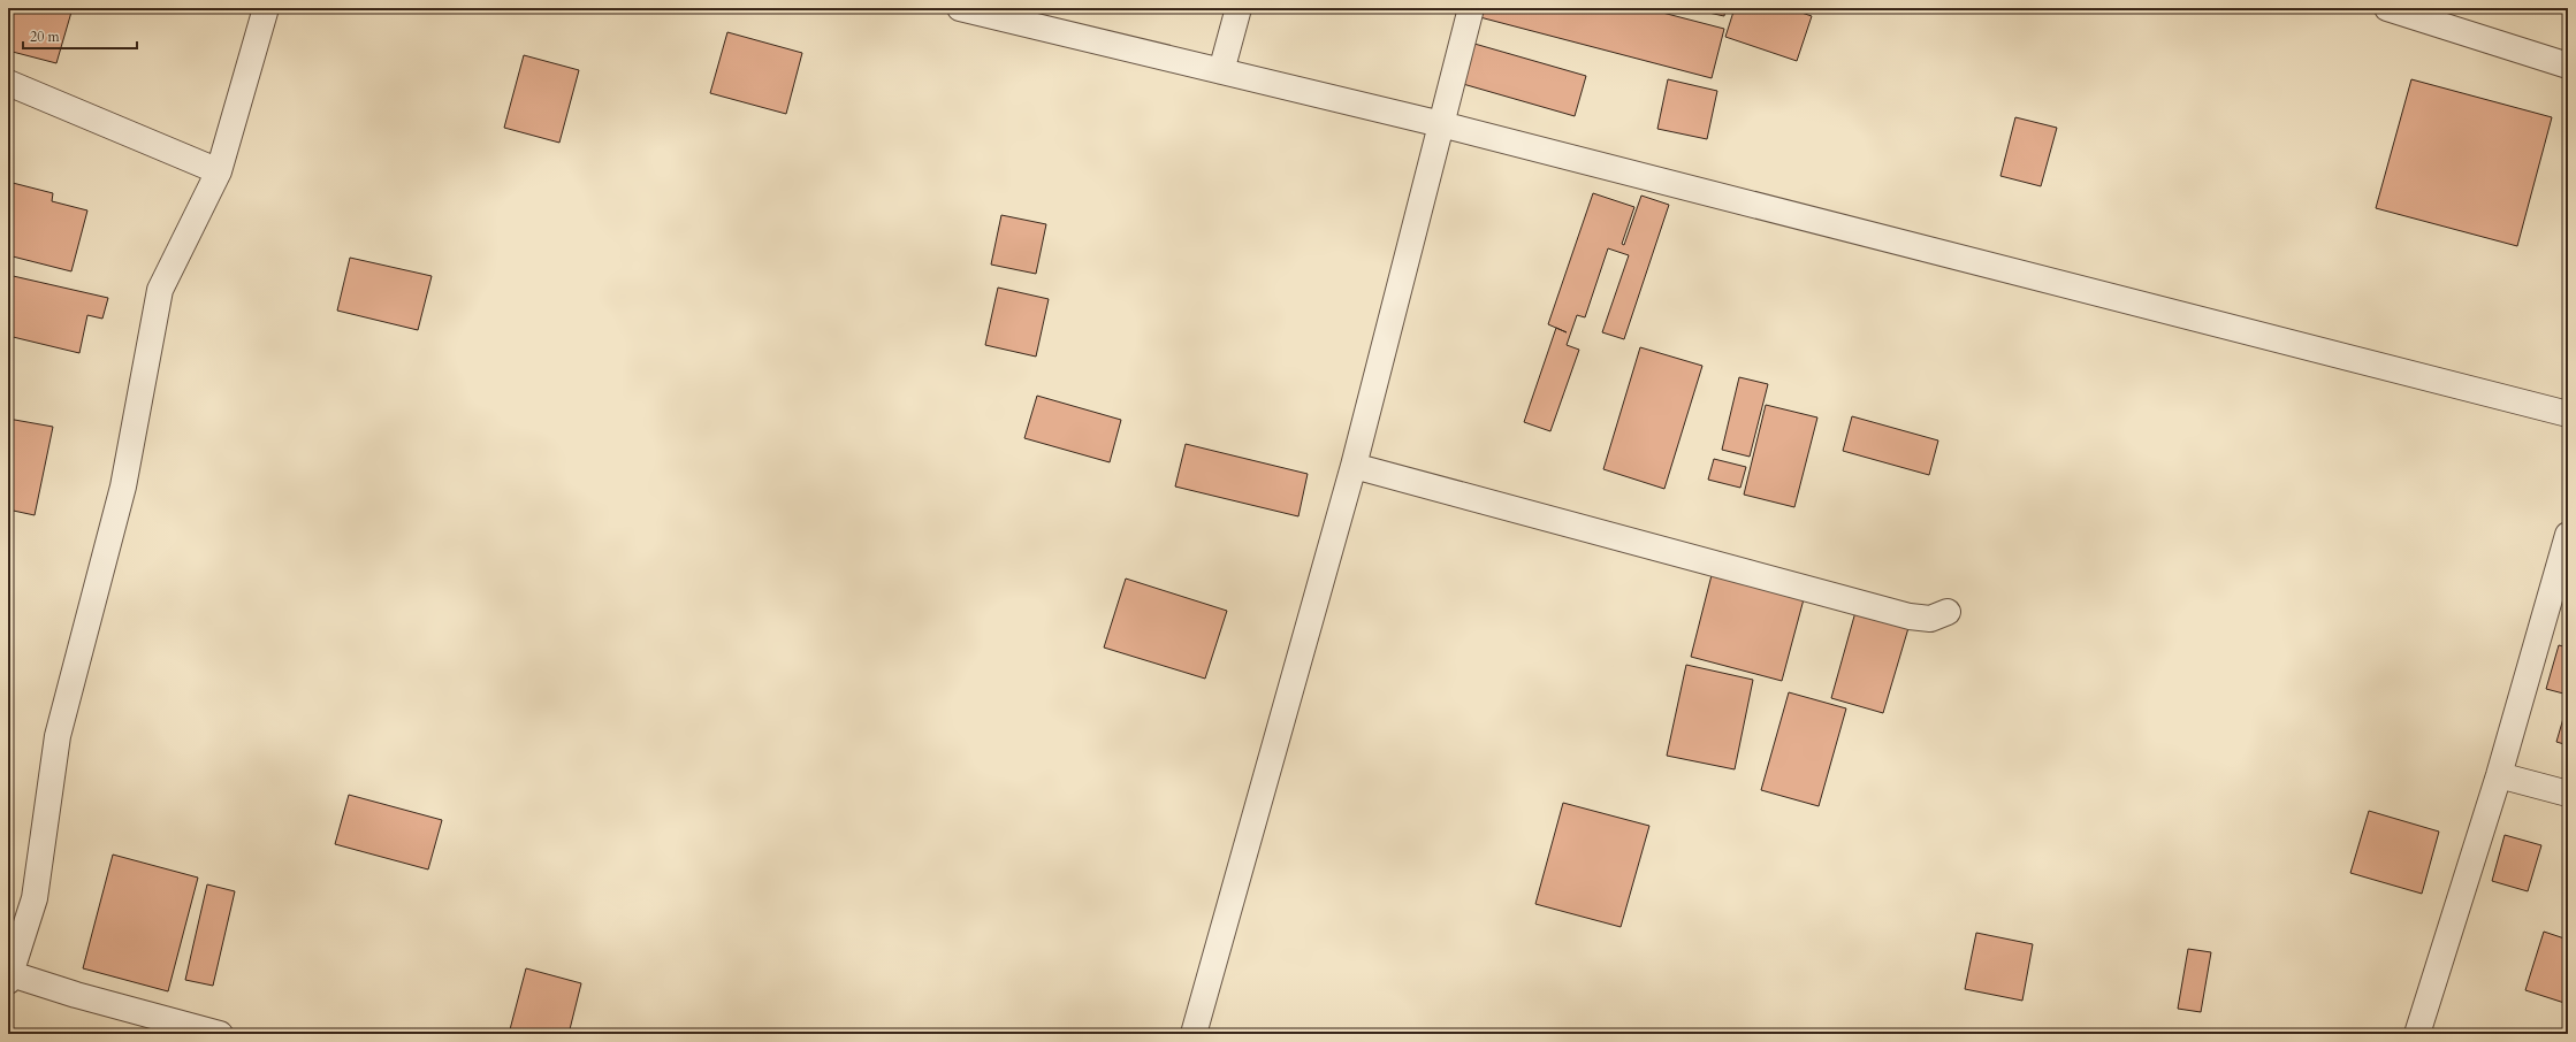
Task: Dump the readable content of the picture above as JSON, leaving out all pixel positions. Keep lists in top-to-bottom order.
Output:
{
  "scale_bar": "20 m"
}
